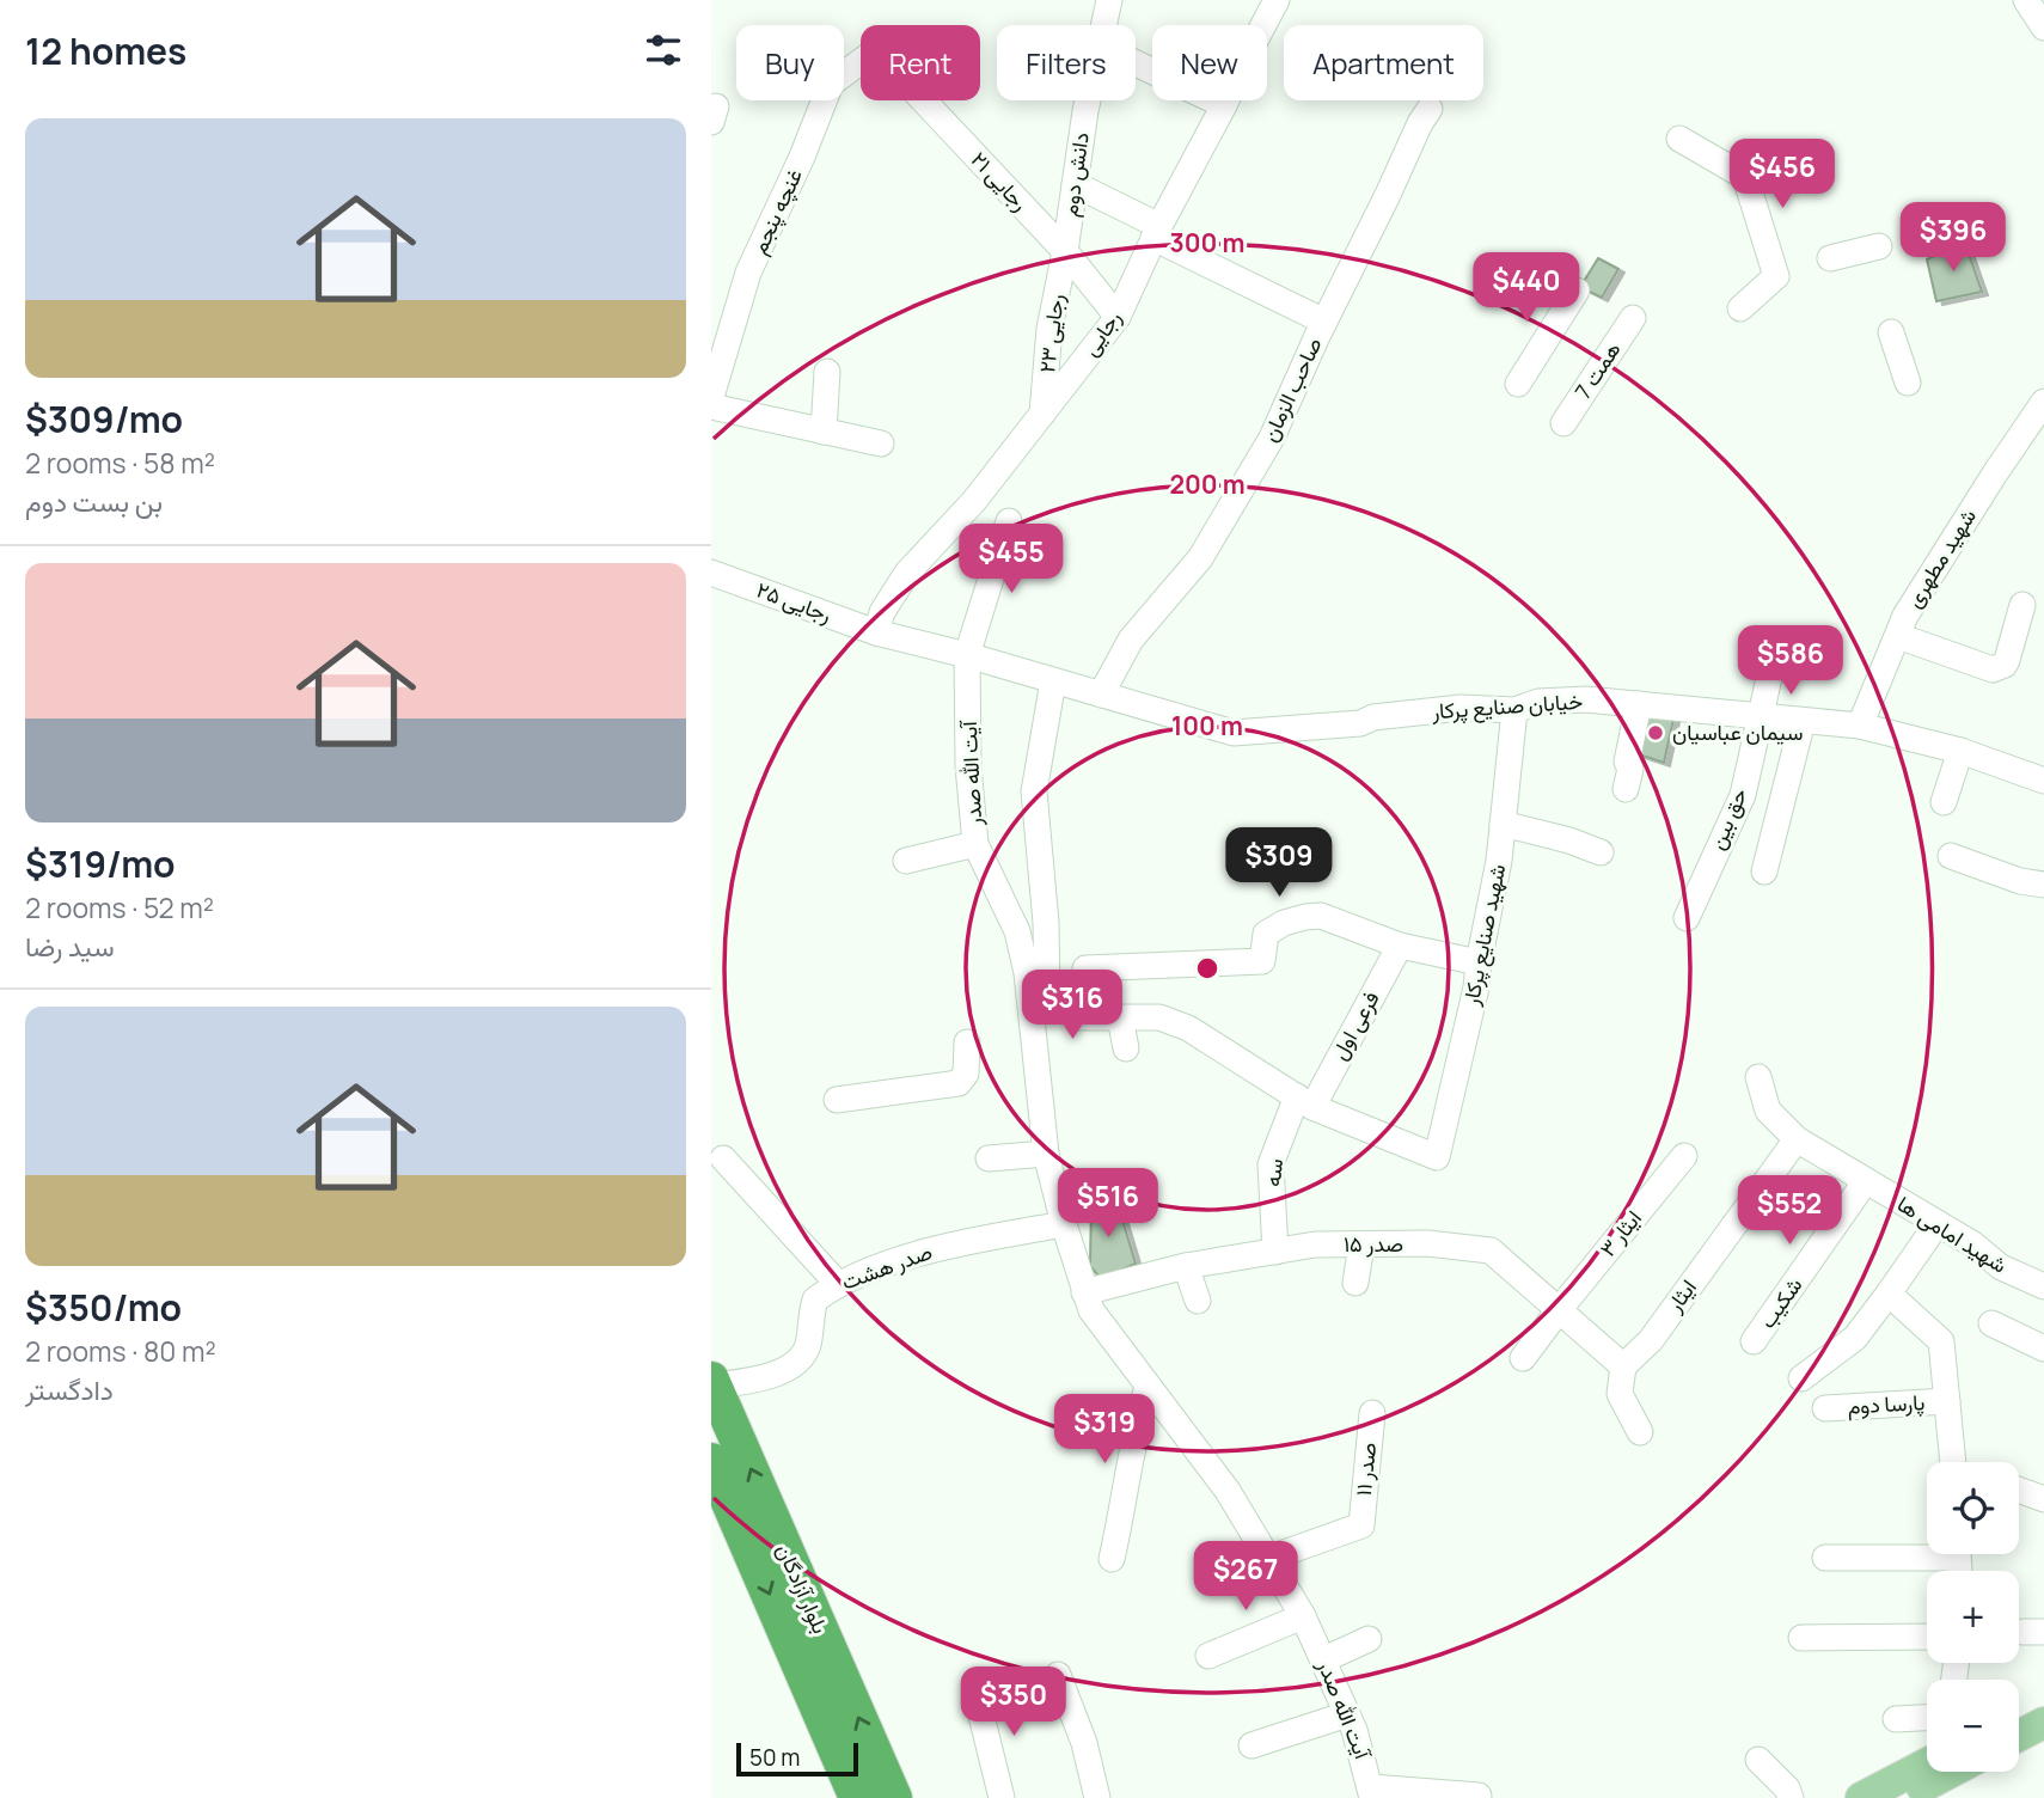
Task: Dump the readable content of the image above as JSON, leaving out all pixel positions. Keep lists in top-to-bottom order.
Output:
{
  "streets": {
    "highway": ["بلوار آزادگان"],
    "street": [
      "دانش دوم",
      "رجایی ۲۱",
      "غنچه پنجم",
      "رجایی ۲۳",
      "رجایی",
      "همت 7",
      "صاحب الزمان",
      "شهید مطهری",
      "رجایی ۲۵",
      "خیابان صنایع پرکار",
      "آیت الله صدر",
      "حق بین",
      "شهید صنایع پرکار",
      "فرعی اول",
      "سه",
      "ایثار ۳",
      "شهید امامی ها",
      "صدر ۱۵",
      "صدر هشت",
      "ایثار",
      "شکیب",
      "پارسا دوم",
      "صدر ۱۱"
    ]
  },
  "crossings": [
    ["دانش دوم", "رجایی ۲۱"],
    ["دانش دوم", "رجایی ۲۳"],
    ["رجایی ۲۱", "رجایی ۲۳"],
    ["رجایی ۲۱", "رجایی"],
    ["رجایی ۲۳", "رجایی"],
    ["رجایی", "رجایی ۲۵"],
    ["رجایی", "خیابان صنایع پرکار"],
    ["صاحب الزمان", "خیابان صنایع پرکار"],
    ["شهید مطهری", "خیابان صنایع پرکار"],
    ["رجایی ۲۵", "خیابان صنایع پرکار"],
    ["خیابان صنایع پرکار", "آیت الله صدر"],
    ["خیابان صنایع پرکار", "حق بین"],
    ["خیابان صنایع پرکار", "شهید صنایع پرکار"],
    ["آیت الله صدر", "صدر ۱۵"],
    ["آیت الله صدر", "صدر هشت"],
    ["آیت الله صدر", "صدر ۱۱"],
    ["شهید صنایع پرکار", "فرعی اول"],
    ["شهید صنایع پرکار", "سه"],
    ["فرعی اول", "سه"],
    ["سه", "صدر ۱۵"],
    ["ایثار ۳", "صدر ۱۵"],
    ["شهید امامی ها", "ایثار"],
    ["شهید امامی ها", "شکیب"],
    ["صدر ۱۵", "ایثار"],
    ["صدر هشت", "بلوار آزادگان"]
  ],
  "places": ["سیمان عباسیان"],
  "scale_bar": "50 m",
  "page": {
    "heading": "12 homes",
    "chip": [
      "Buy",
      "Rent",
      "Filters",
      "New",
      "Apartment"
    ],
    "list": [
      {
        "name": "$309/mo",
        "note": "2 rooms · 58 m² · بن بست دوم"
      },
      {
        "name": "$319/mo",
        "note": "2 rooms · 52 m² · سید رضا"
      },
      {
        "name": "$350/mo",
        "note": "2 rooms · 80 m² · دادگستر"
      }
    ],
    "price": [
      "$456",
      "$396",
      "$440",
      "$455",
      "$586",
      "$309",
      "$316",
      "$516",
      "$552",
      "$319",
      "$267",
      "$350"
    ],
    "map_buttons": ["+", "−"],
    "scale": "50 m"
  },
  "rings": ["300 m", "200 m", "100 m"]
}
